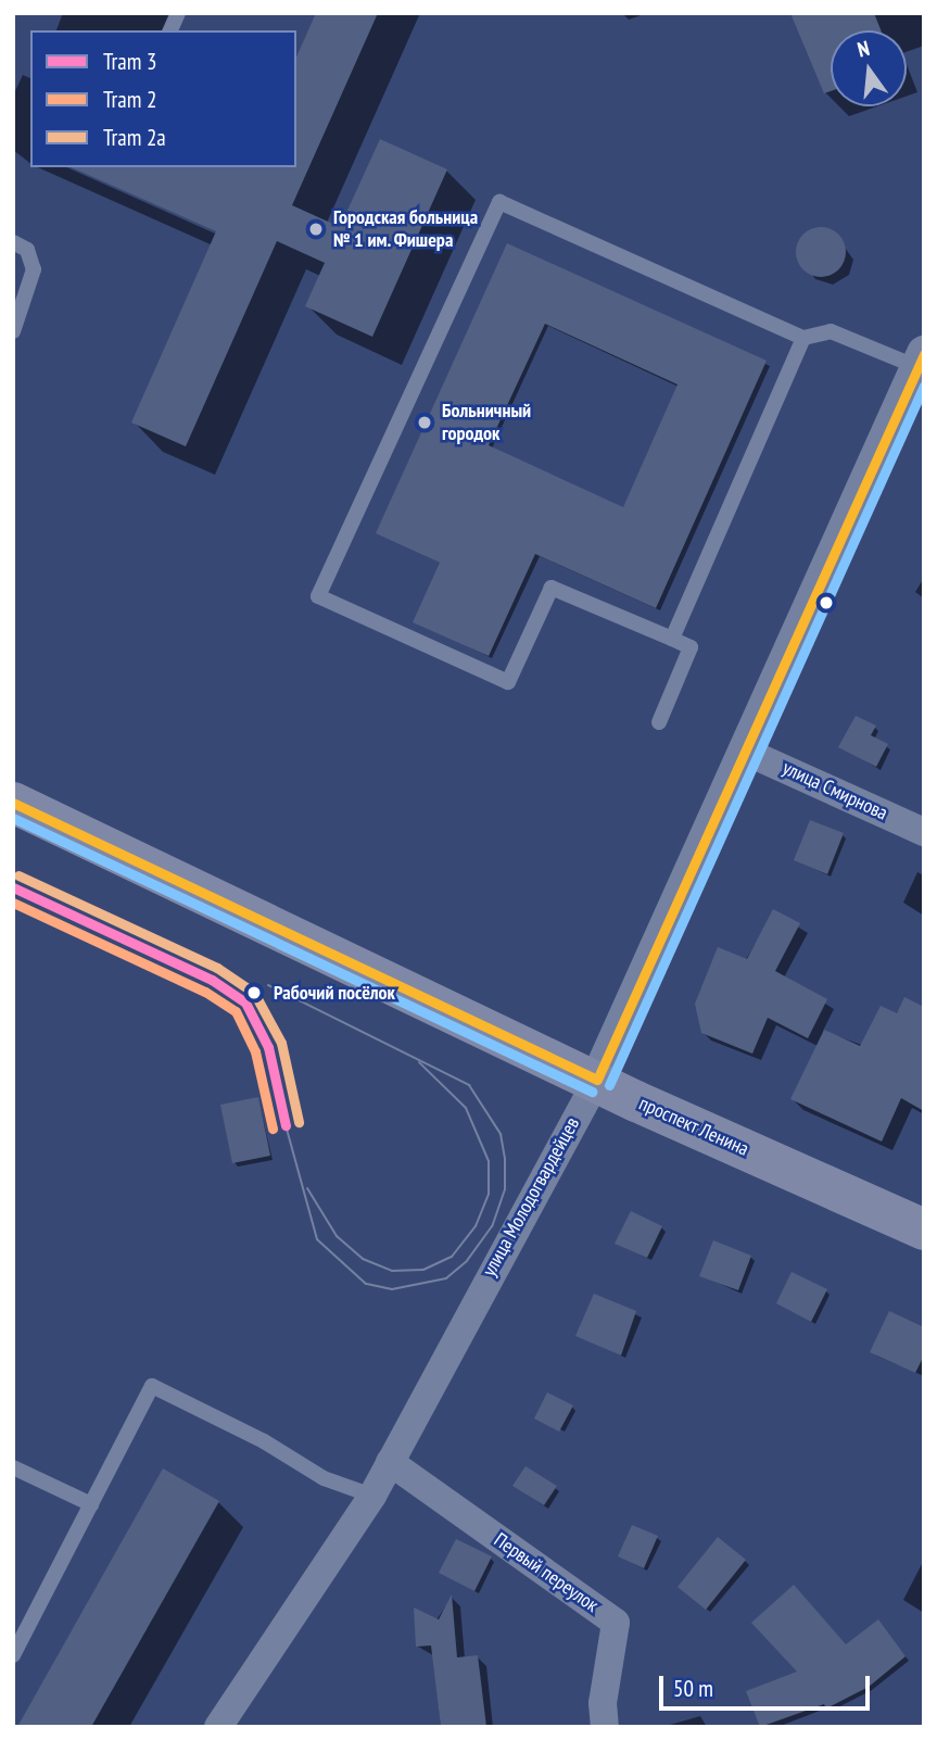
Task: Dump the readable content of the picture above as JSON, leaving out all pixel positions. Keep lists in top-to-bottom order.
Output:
{
  "streets": {
    "main road": ["проспект Ленина"],
    "street": ["улица Смирнова", "улица Молодогвардейцев", "Первый переулок"]
  },
  "crossings": [
    ["улица Смирнова", "улица Молодогвардейцев"],
    ["проспект Ленина", "улица Молодогвардейцев"],
    ["улица Молодогвардейцев", "Первый переулок"]
  ],
  "places": ["Городская больница № 1 им. Фишера", "Больничный городок", "Рабочий посёлок"],
  "lines": [
    "transit line 1",
    "tram line 2а",
    "tram line 3",
    "tram line 2"
  ],
  "legend": ["Tram 3", "Tram 2", "Tram 2а"],
  "scale_bar": "50 m",
  "north": "top"
}
